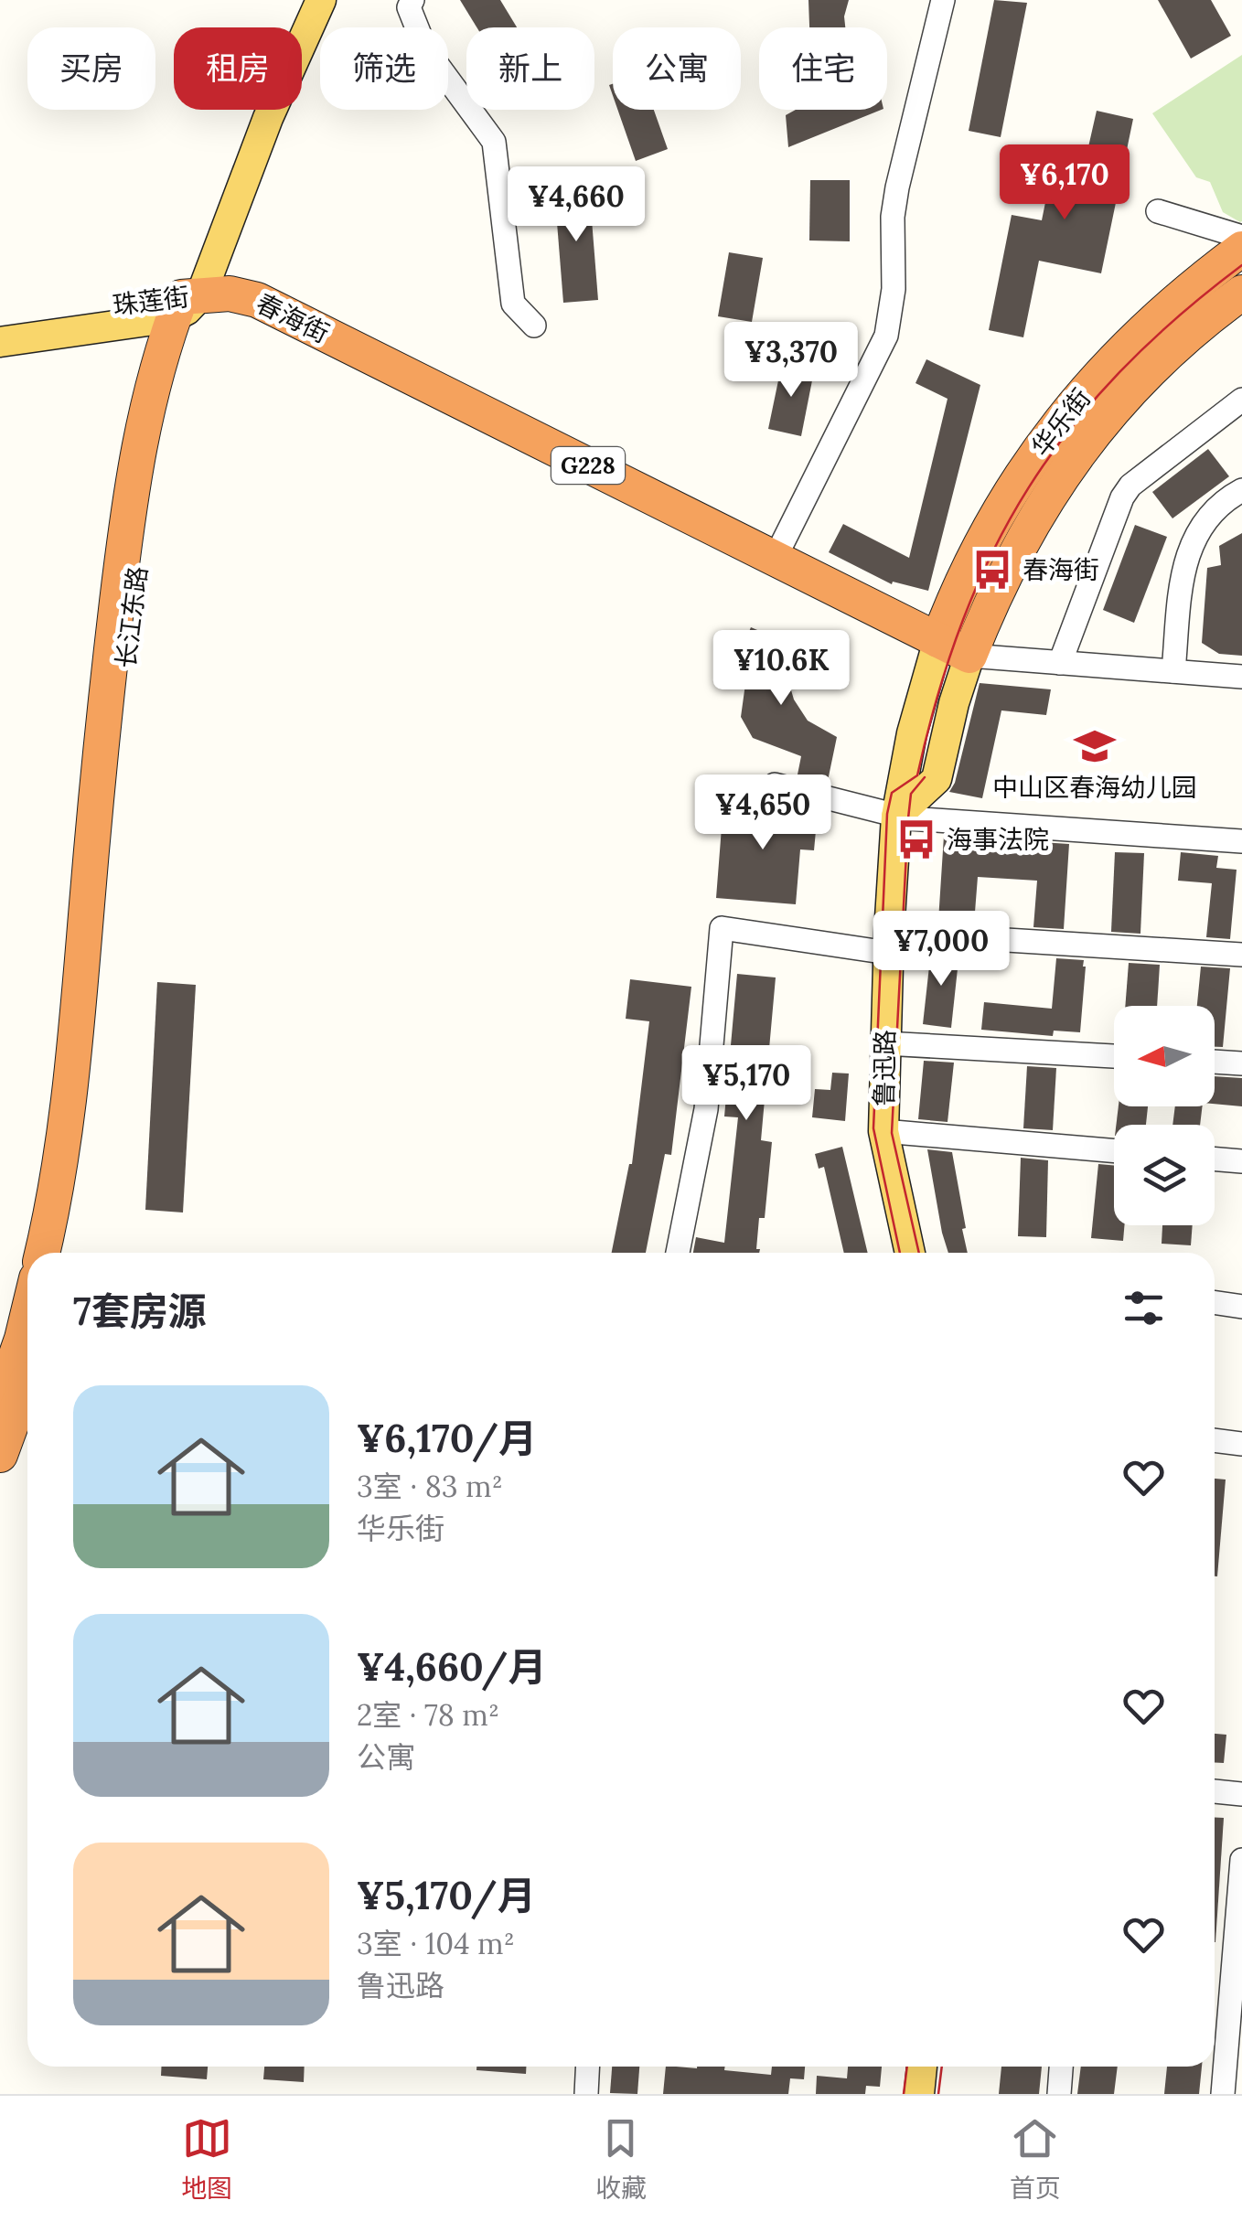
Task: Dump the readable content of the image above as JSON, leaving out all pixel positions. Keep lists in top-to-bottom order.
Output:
{
  "streets": {
    "highway": [
      "春海街",
      "华乐街",
      "G228",
      "长江东路"
    ],
    "main road": ["珠莲街", "鲁迅路"]
  },
  "crossings": [
    ["珠莲街", "春海街"],
    ["珠莲街", "长江东路"],
    ["春海街", "华乐街"],
    ["春海街", "长江东路"],
    ["春海街", "鲁迅路"],
    ["华乐街", "鲁迅路"]
  ],
  "places": {
    "bus stop": ["春海街", "海事法院"],
    "school or university": ["中山区春海幼儿园"]
  },
  "north": "left",
  "page": {
    "chip": [
      "买房",
      "租房",
      "筛选",
      "新上",
      "公寓",
      "住宅"
    ],
    "price": [
      "¥6,170",
      "¥4,660",
      "¥3,370",
      "¥10.6K",
      "¥4,650",
      "¥7,000",
      "¥5,170"
    ],
    "heading": "7套房源",
    "list": [
      {
        "name": "¥6,170/月",
        "note": "3室 · 83 m² · 华乐街"
      },
      {
        "name": "¥4,660/月",
        "note": "2室 · 78 m² · 公寓"
      },
      {
        "name": "¥5,170/月",
        "note": "3室 · 104 m² · 鲁迅路"
      }
    ],
    "tabs": ["地图", "收藏", "首页"]
  }
}
